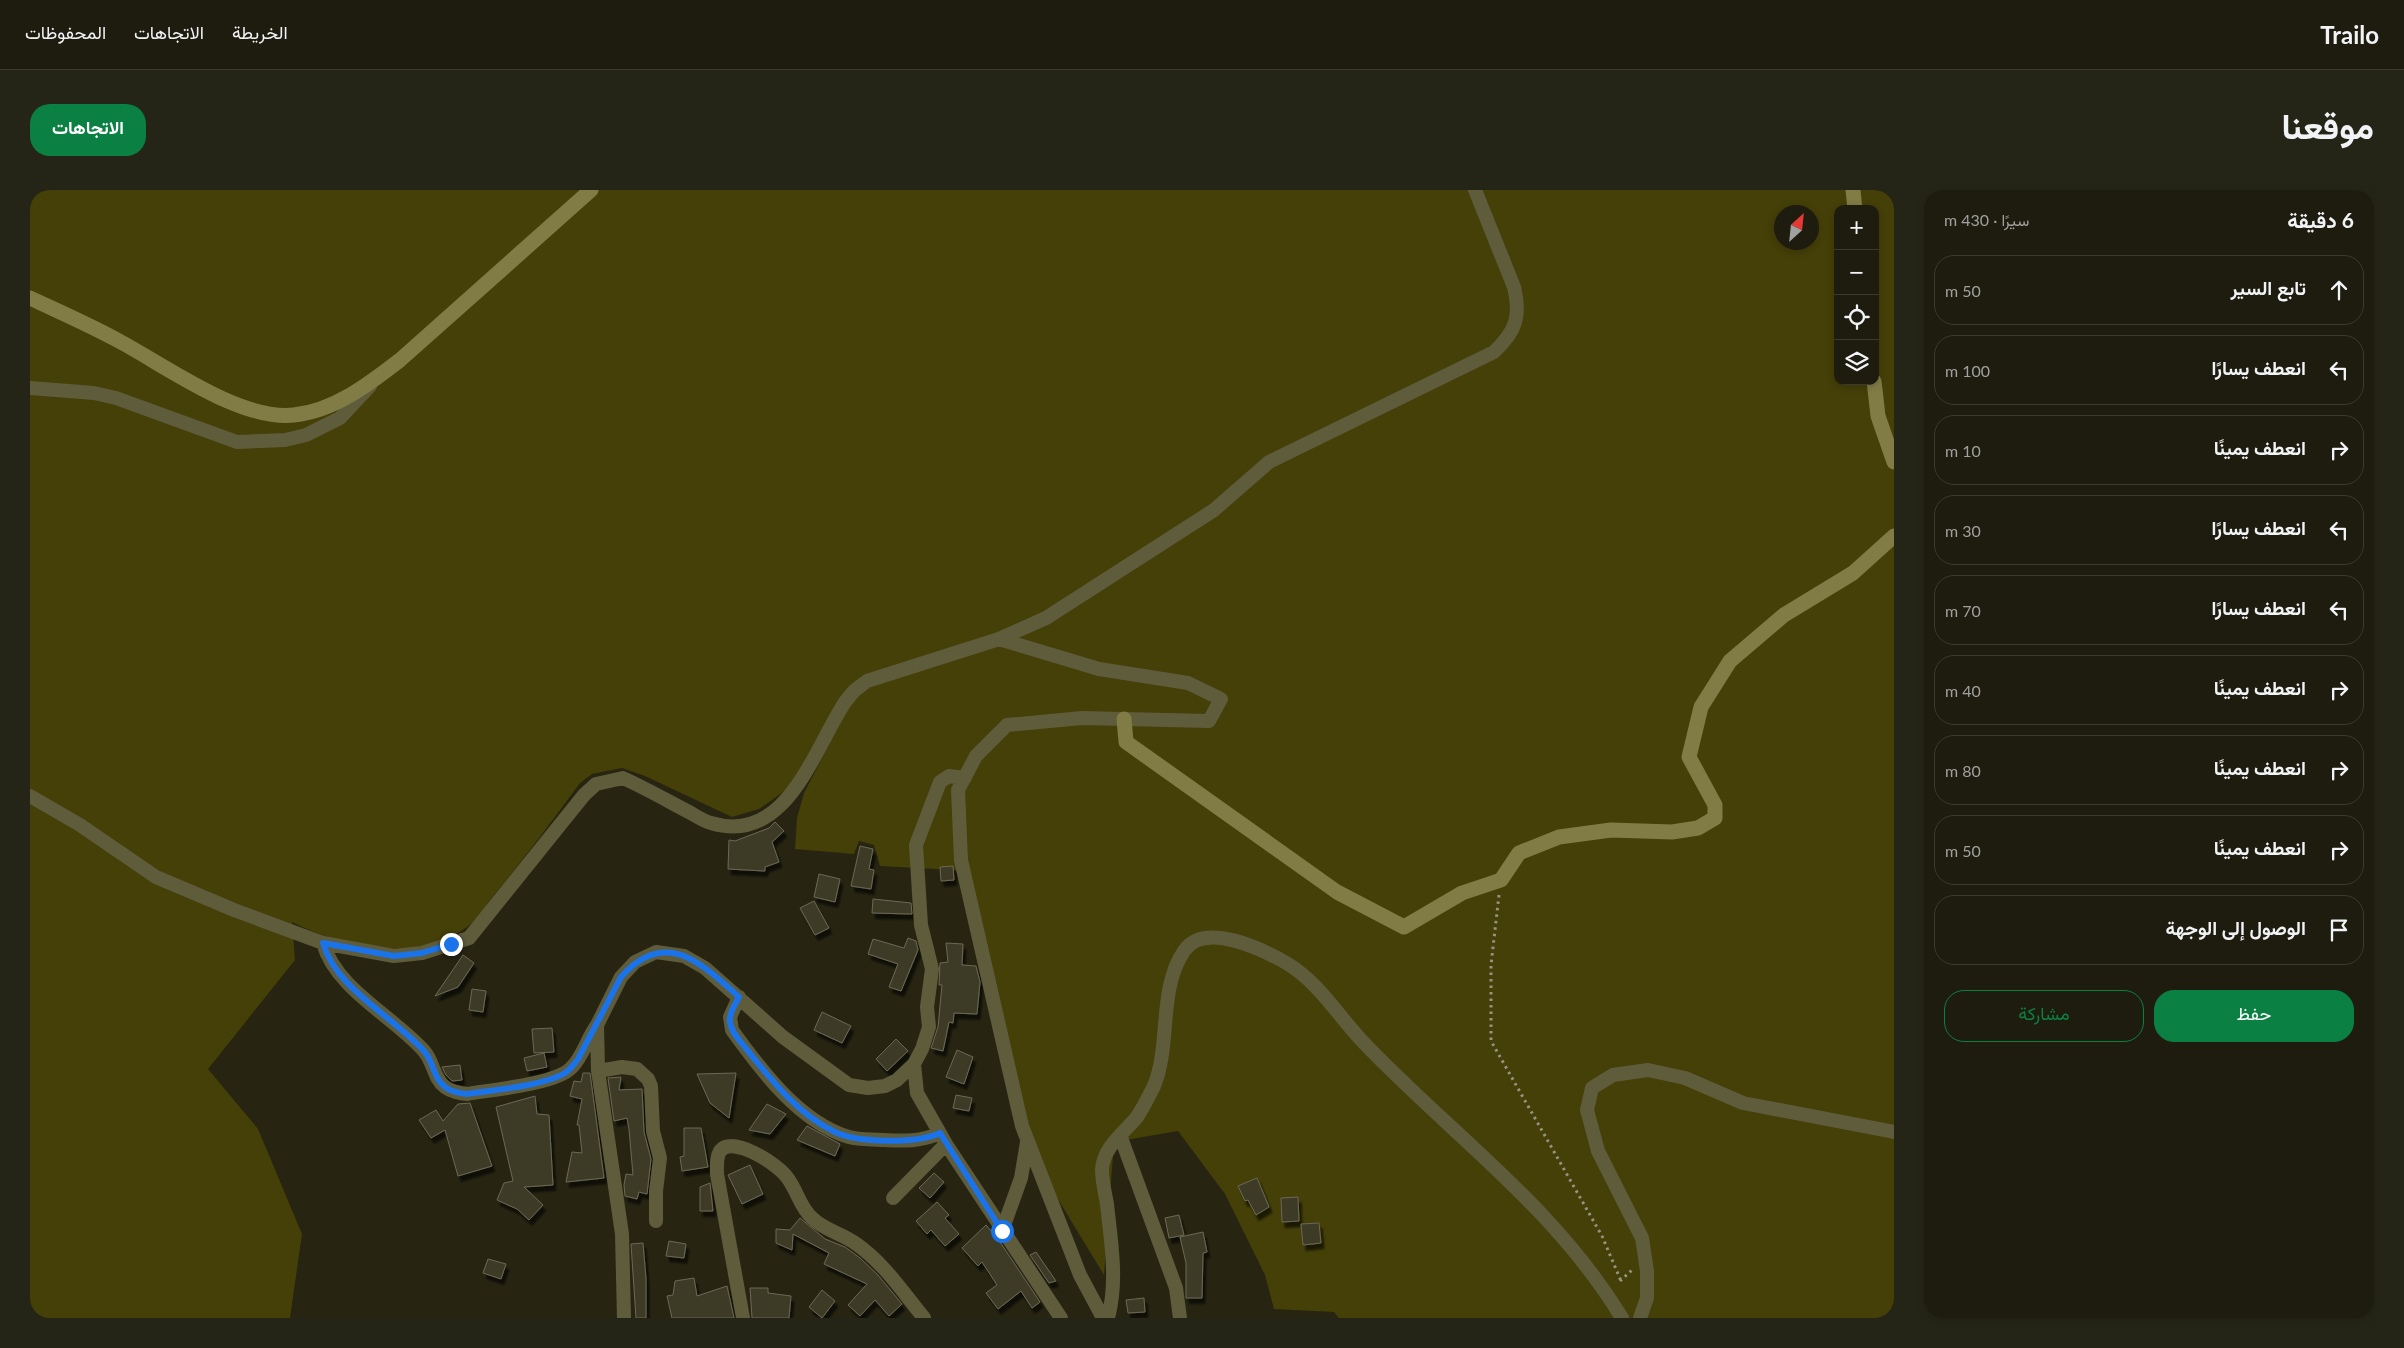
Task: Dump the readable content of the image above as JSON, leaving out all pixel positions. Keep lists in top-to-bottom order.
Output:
{
  "north": "top right",
  "page": {
    "header": "Trailo",
    "nav": ["الخريطة", "الاتجاهات", "المحفوظات"],
    "title": "موقعنا",
    "buttons": [
      "الاتجاهات",
      ["حفظ", "مشاركة"]
    ],
    "heading": ["6 دقيقة", "سيرًا · 430 m"],
    "map_buttons": ["+", "−"],
    "list": [
      ["تابع السير", "50 m"],
      ["انعطف يسارًا", "100 m"],
      ["انعطف يمينًا", "10 m"],
      ["انعطف يسارًا", "30 m"],
      ["انعطف يسارًا", "70 m"],
      ["انعطف يمينًا", "40 m"],
      ["انعطف يمينًا", "80 m"],
      ["انعطف يمينًا", "50 m"],
      "الوصول إلى الوجهة"
    ]
  }
}
